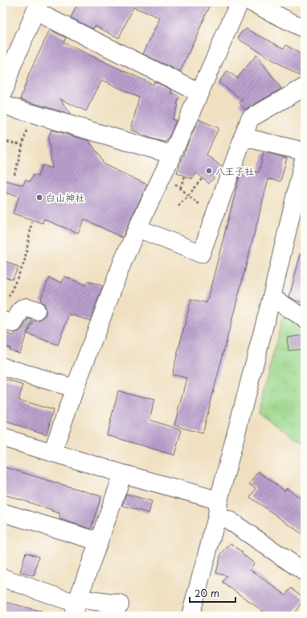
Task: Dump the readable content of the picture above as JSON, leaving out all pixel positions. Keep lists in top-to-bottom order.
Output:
{
  "places": ["八王子社", "白山神社"],
  "scale_bar": "20 m"
}
